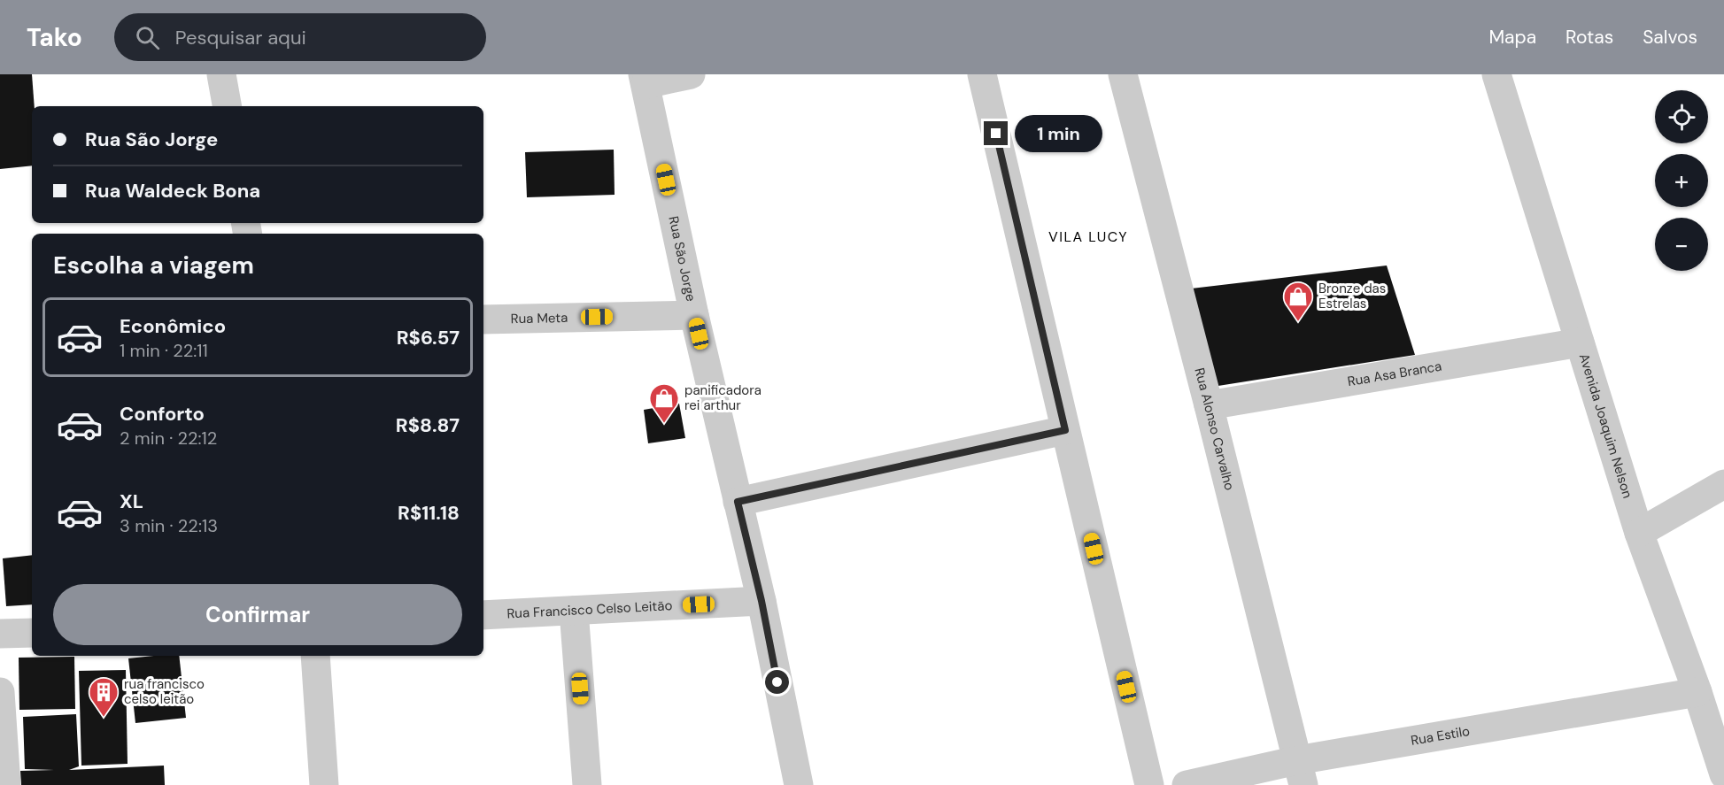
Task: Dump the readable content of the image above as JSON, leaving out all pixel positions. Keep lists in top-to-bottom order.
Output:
{
  "streets": {
    "street": [
      "Rua São Jorge",
      "Rua Meta",
      "Rua Asa Branca",
      "Avenida Joaquim Nelson",
      "Rua Alonso Carvalho",
      "Rua Francisco Celso Leitão",
      "Rua Estilo"
    ]
  },
  "crossings": [
    ["Rua São Jorge", "Rua Meta"],
    ["Rua São Jorge", "Rua Francisco Celso Leitão"],
    ["Rua Asa Branca", "Avenida Joaquim Nelson"],
    ["Rua Asa Branca", "Rua Alonso Carvalho"],
    ["Avenida Joaquim Nelson", "Rua Estilo"],
    ["Rua Alonso Carvalho", "Rua Estilo"]
  ],
  "districts": ["VILA LUCY"],
  "places": {
    "shop": ["Bronze das Estrelas", "panificadora rei arthur"],
    "building": ["rua francisco celso leitão"]
  },
  "page": {
    "header": "Tako",
    "search": "Pesquisar aqui",
    "nav": ["Mapa", "Rotas", "Salvos"],
    "map_buttons": ["+", "−"],
    "banner": ["Rua São Jorge", "Rua Waldeck Bona"],
    "bubble": "1 min",
    "heading": "Escolha a viagem",
    "list": [
      {
        "name": "Econômico",
        "note": "1 min · 22:11",
        "value": "R$6.57"
      },
      {
        "name": "Conforto",
        "note": "2 min · 22:12",
        "value": "R$8.87"
      },
      {
        "name": "XL",
        "note": "3 min · 22:13",
        "value": "R$11.18"
      }
    ],
    "buttons": "Confirmar"
  }
}
